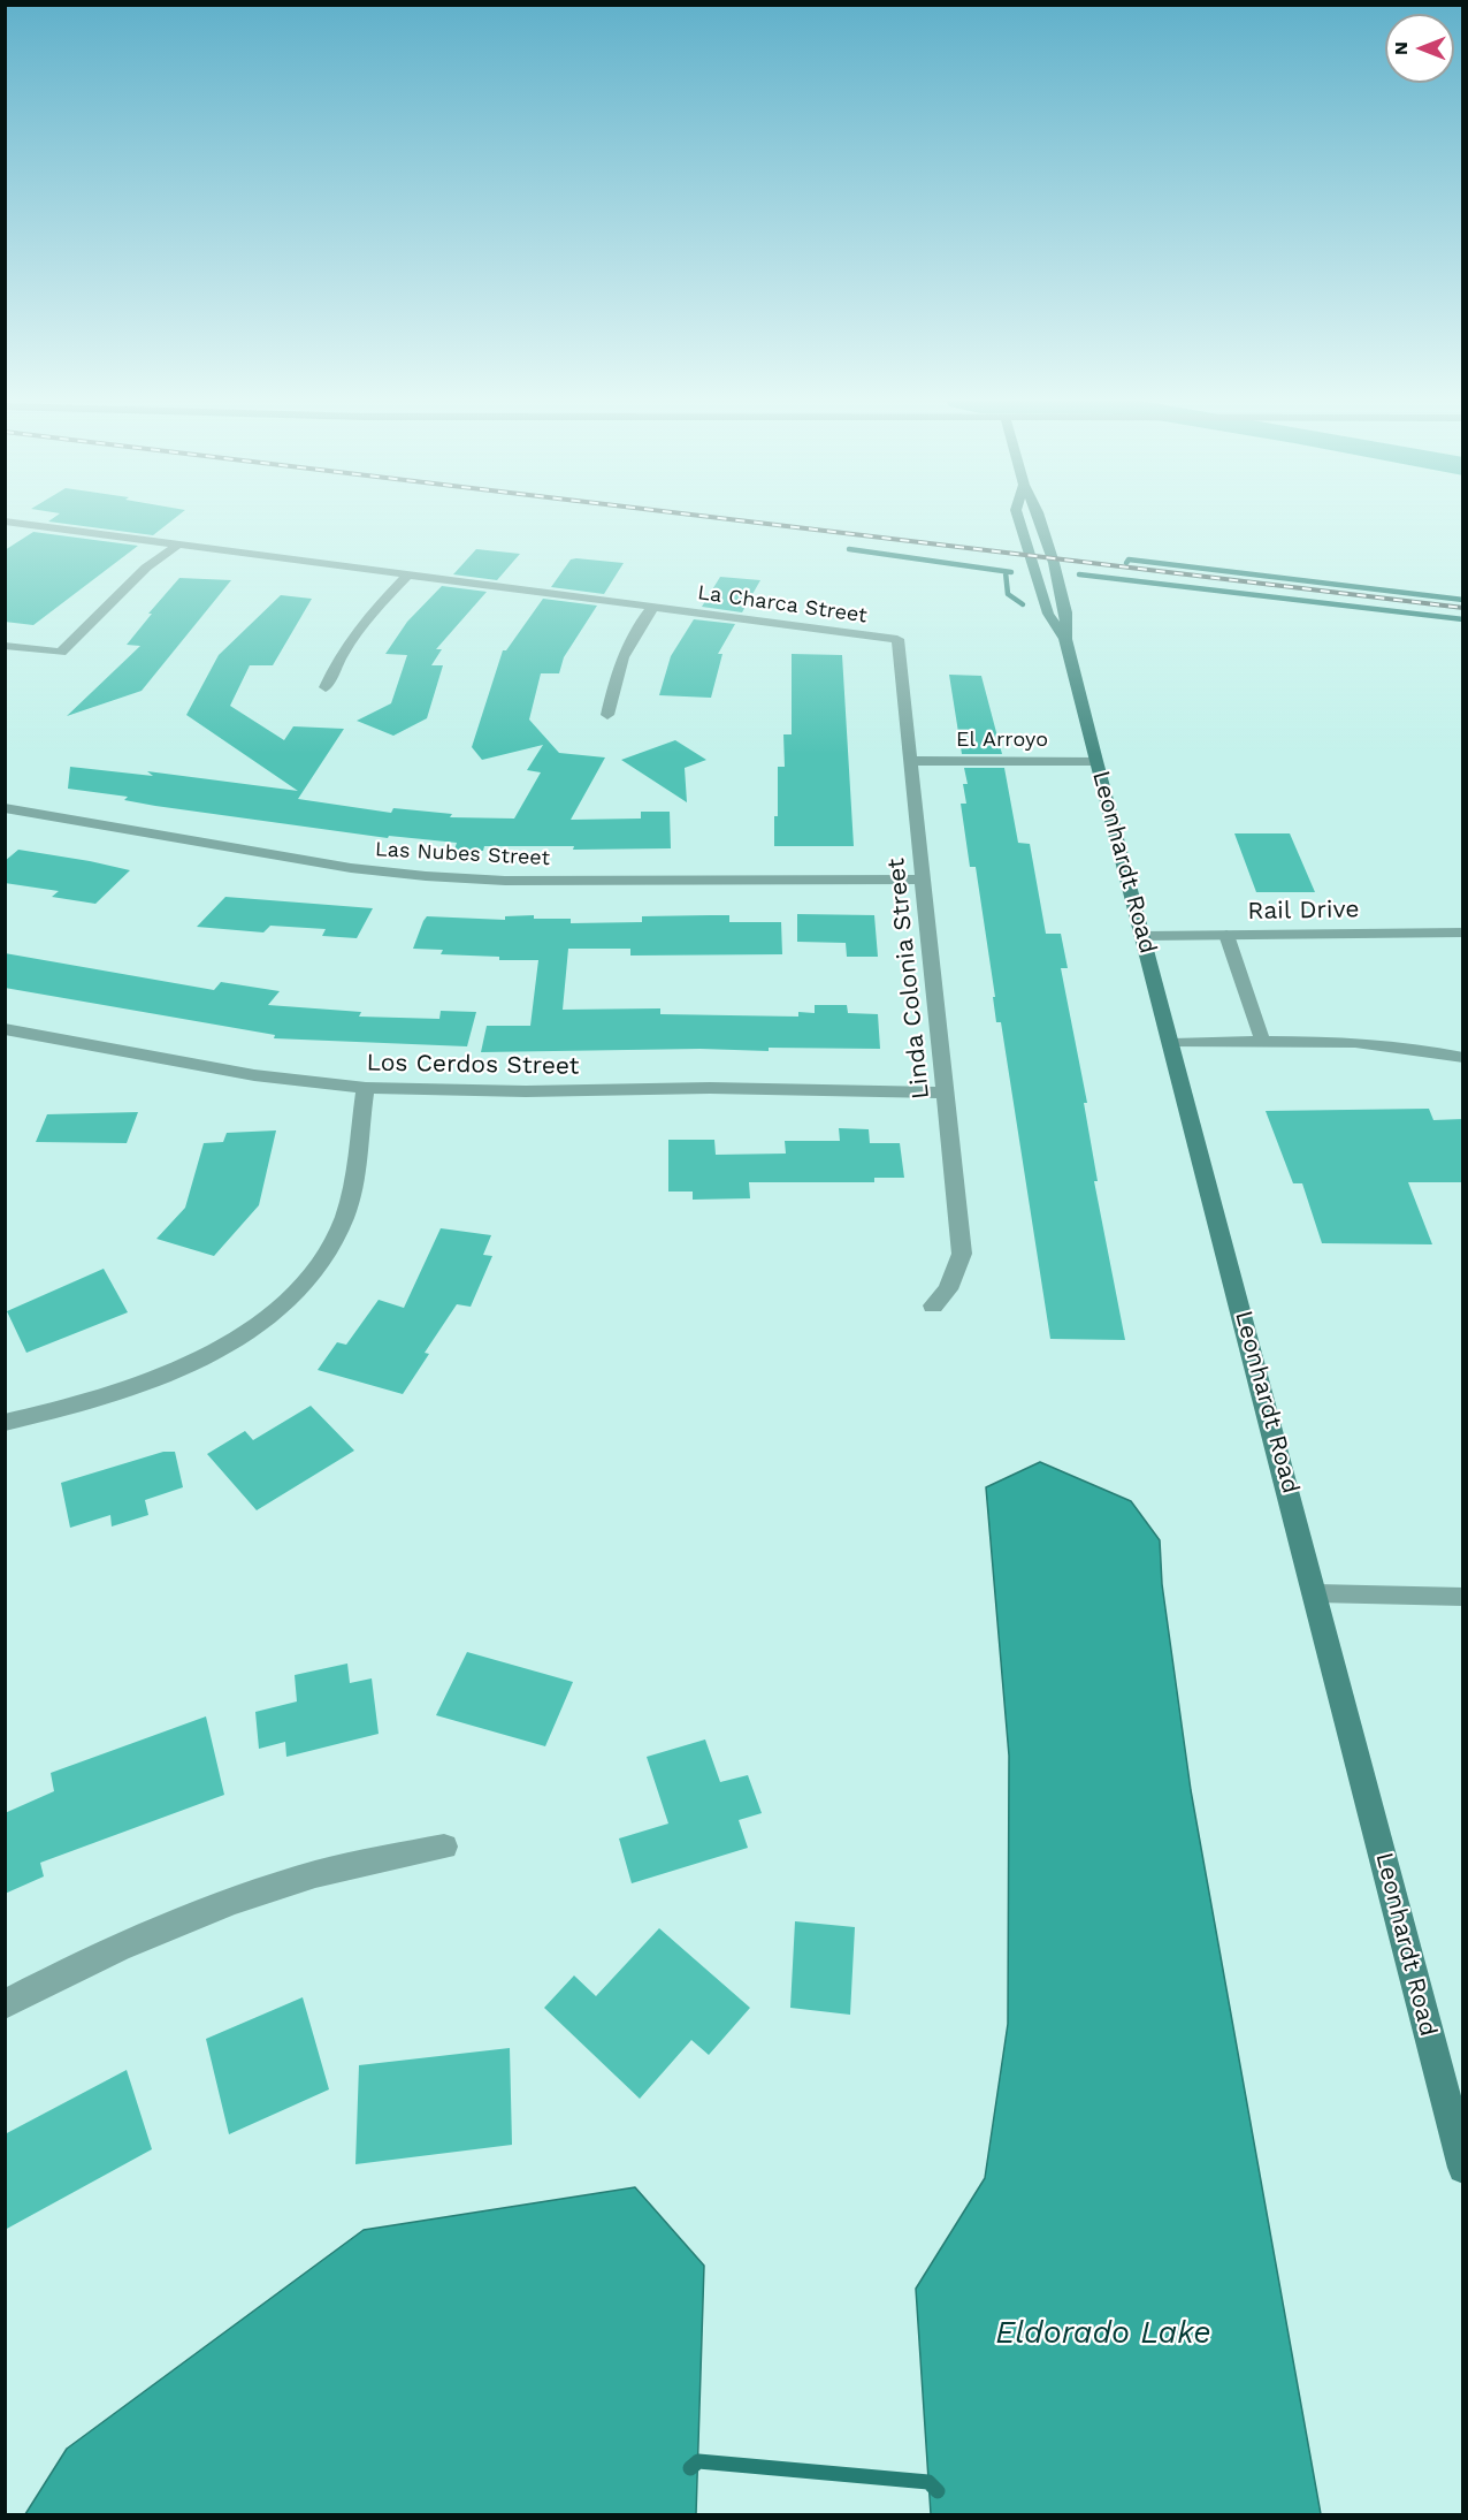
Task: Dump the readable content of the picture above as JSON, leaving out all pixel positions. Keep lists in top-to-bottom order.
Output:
{
  "streets": {
    "street": [
      "La Charca Street",
      "El Arroyo",
      "Las Nubes Street",
      "Leonhardt Road",
      "Rail Drive",
      "Linda Colonia Street",
      "Los Cerdos Street"
    ]
  },
  "crossings": [
    ["La Charca Street", "Linda Colonia Street"],
    ["El Arroyo", "Leonhardt Road"],
    ["El Arroyo", "Linda Colonia Street"],
    ["Las Nubes Street", "Linda Colonia Street"],
    ["Leonhardt Road", "Rail Drive"],
    ["Linda Colonia Street", "Los Cerdos Street"]
  ],
  "water": ["Eldorado Lake"],
  "north": "left"
}
